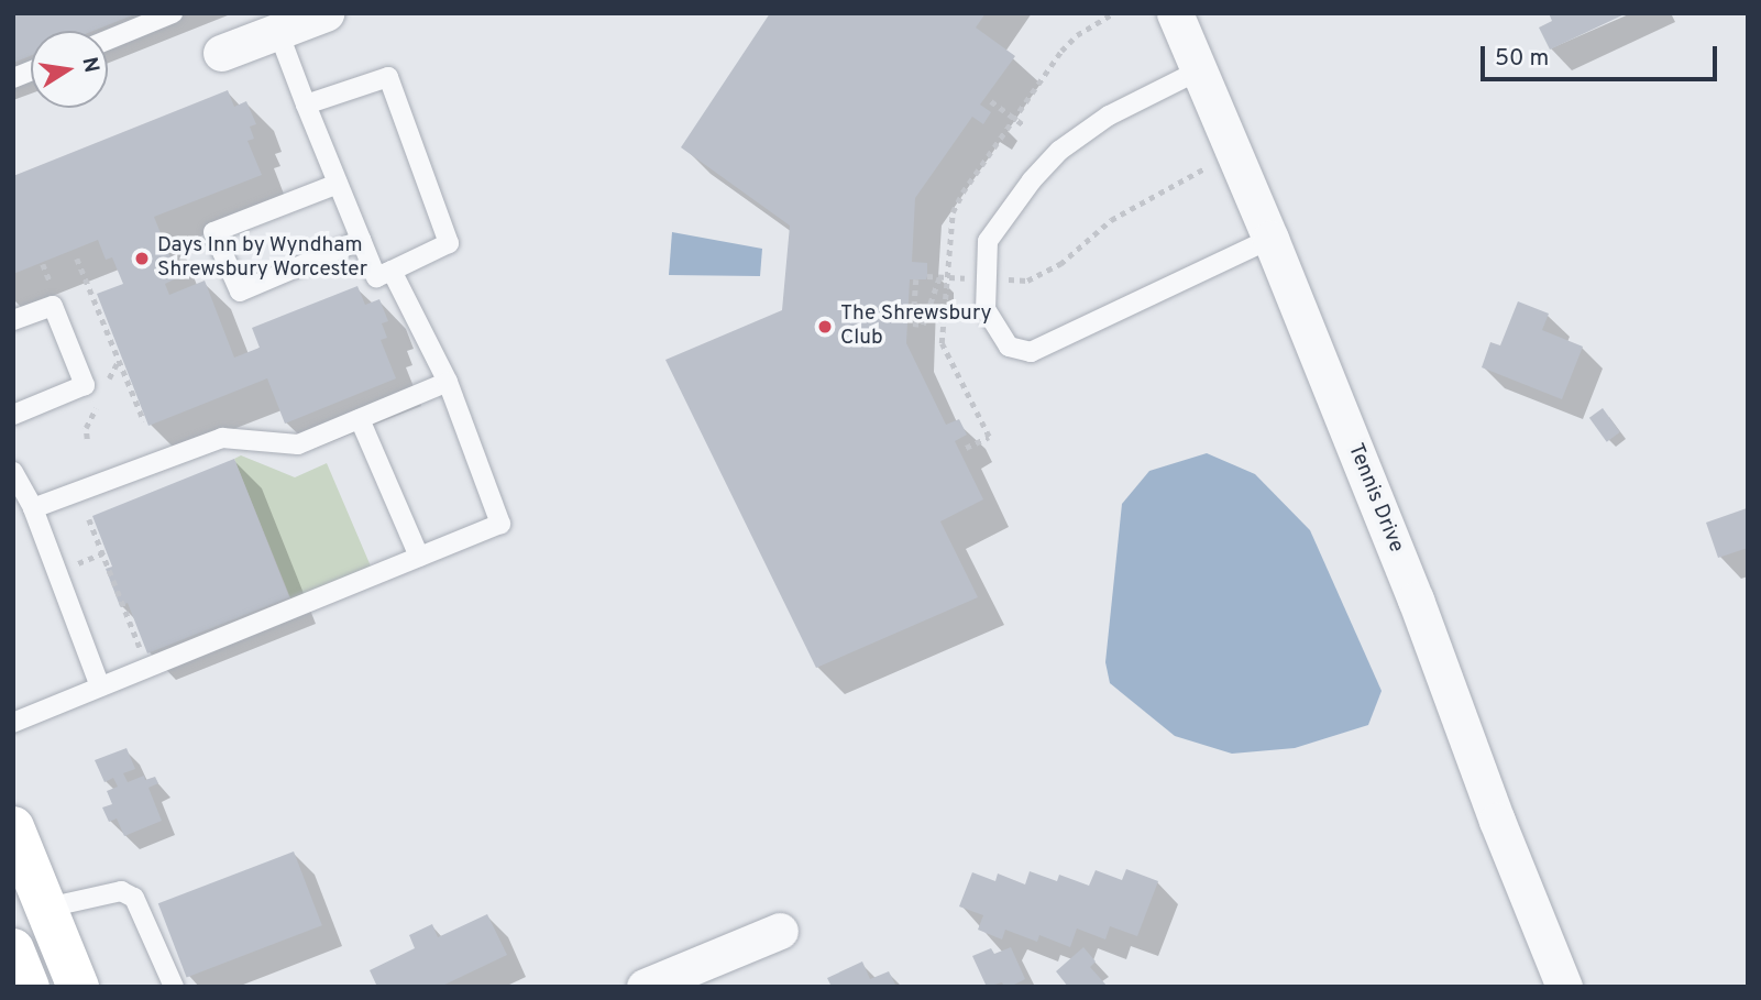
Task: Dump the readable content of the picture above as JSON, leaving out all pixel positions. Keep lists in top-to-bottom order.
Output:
{
  "streets": {
    "street": ["Tennis Drive"]
  },
  "places": ["Days Inn by Wyndham Shrewsbury Worcester", "The Shrewsbury Club"],
  "scale_bar": "50 m",
  "north": "right"
}
